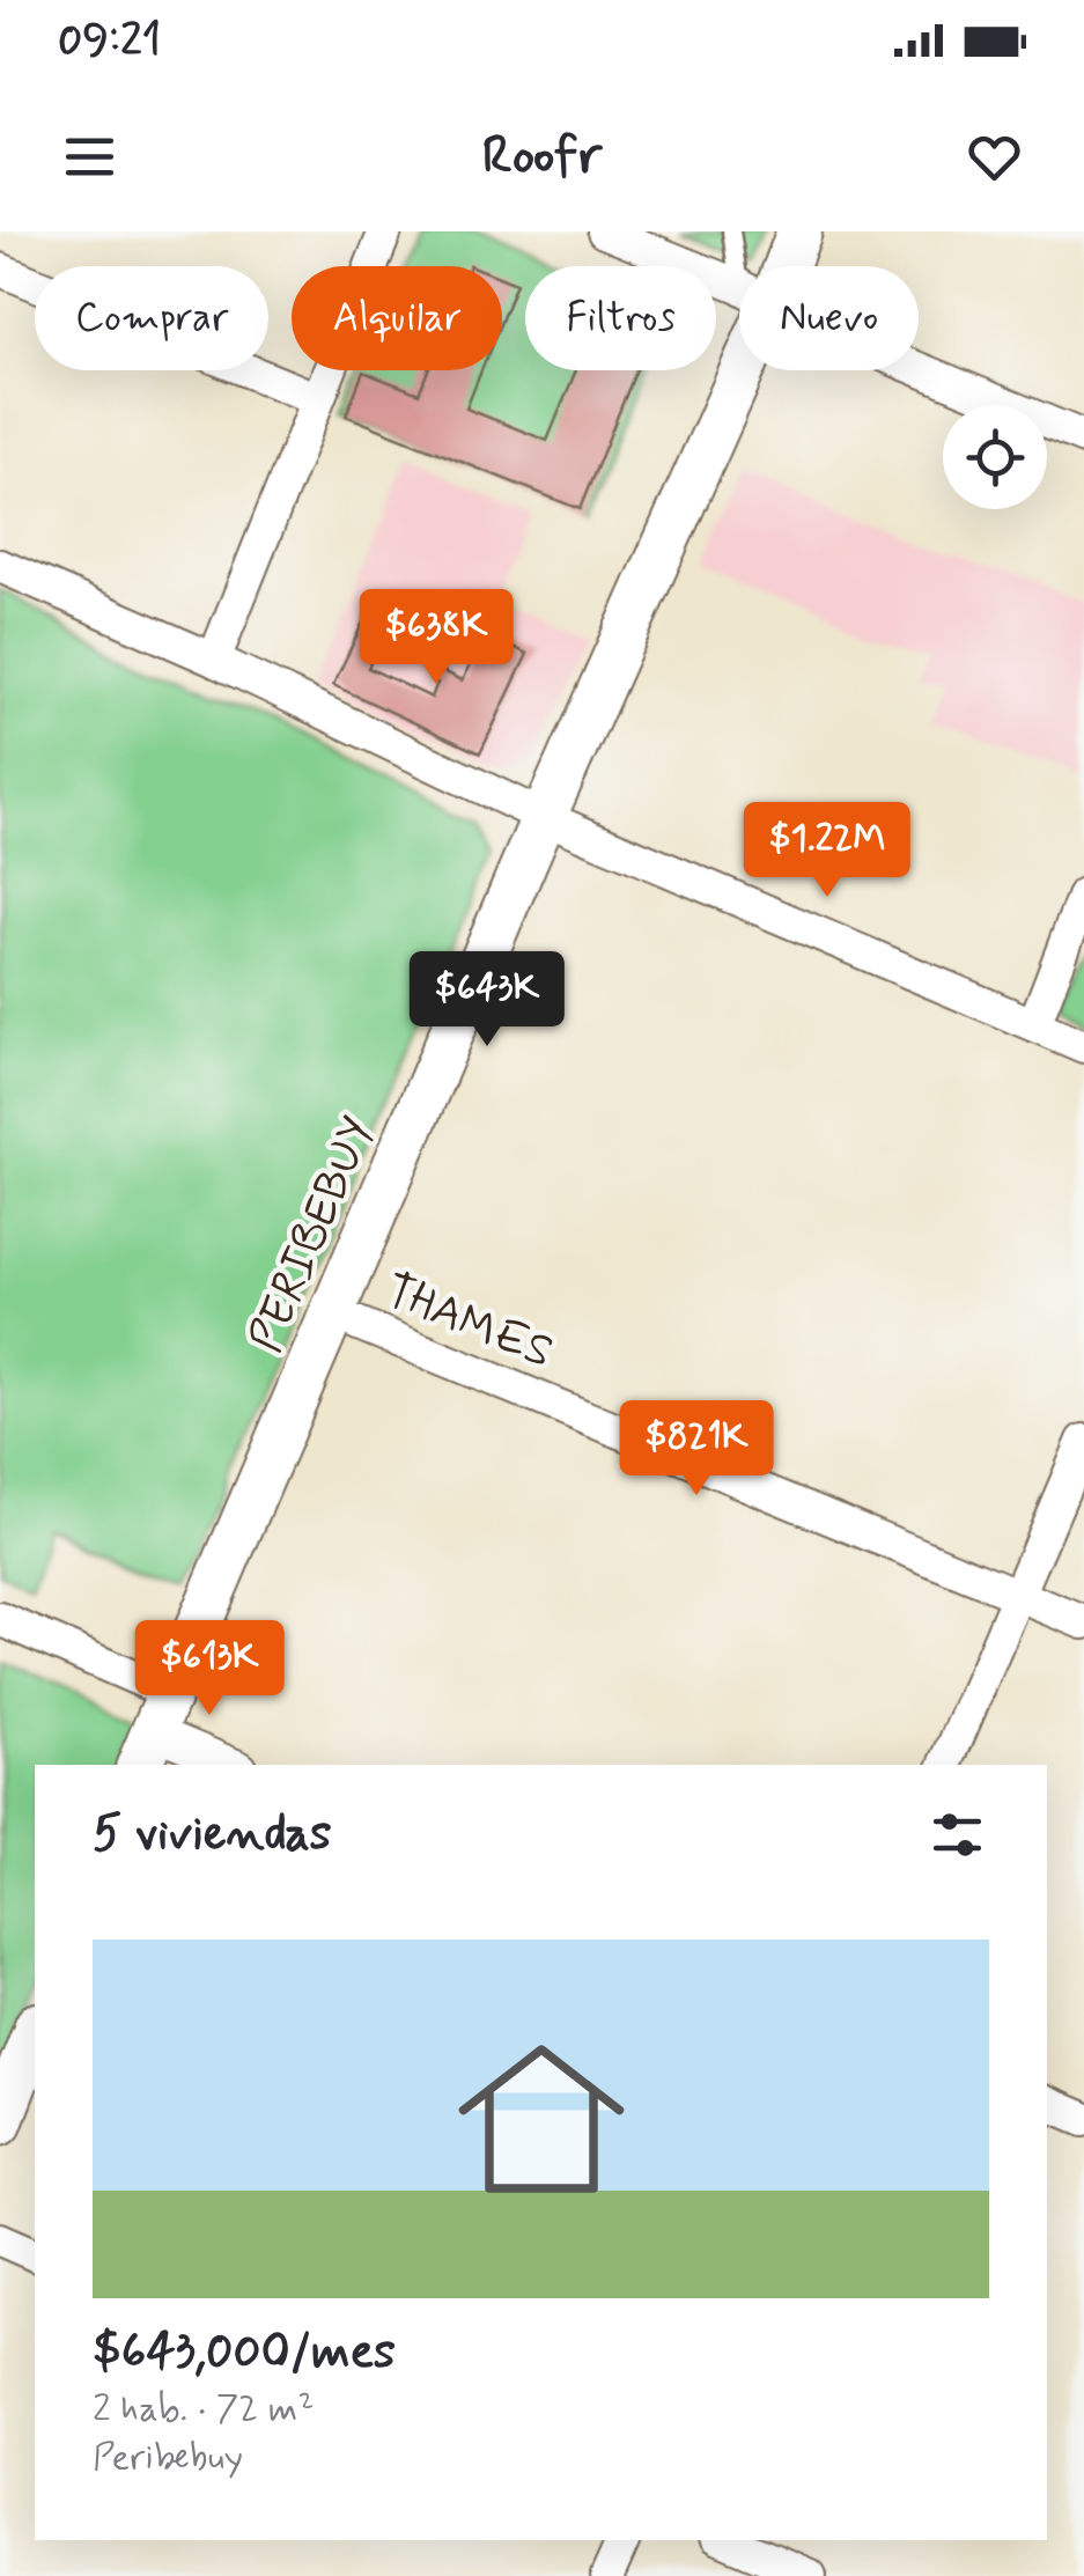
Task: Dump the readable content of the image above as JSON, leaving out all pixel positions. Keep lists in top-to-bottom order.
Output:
{
  "streets": {
    "street": ["PERIBEBUY", "THAMES"]
  },
  "crossings": [
    ["PERIBEBUY", "THAMES"]
  ],
  "page": {
    "status": "09:21",
    "header": "Roofr",
    "chip": [
      "Comprar",
      "Alquilar",
      "Filtros",
      "Nuevo"
    ],
    "price": [
      "$638K",
      "$1.22M",
      "$643K",
      "$821K",
      "$613K"
    ],
    "heading": "5 viviendas",
    "list": [
      {
        "name": "$643,000/mes",
        "note": "2 hab. · 72 m² · Peribebuy"
      }
    ]
  }
}
